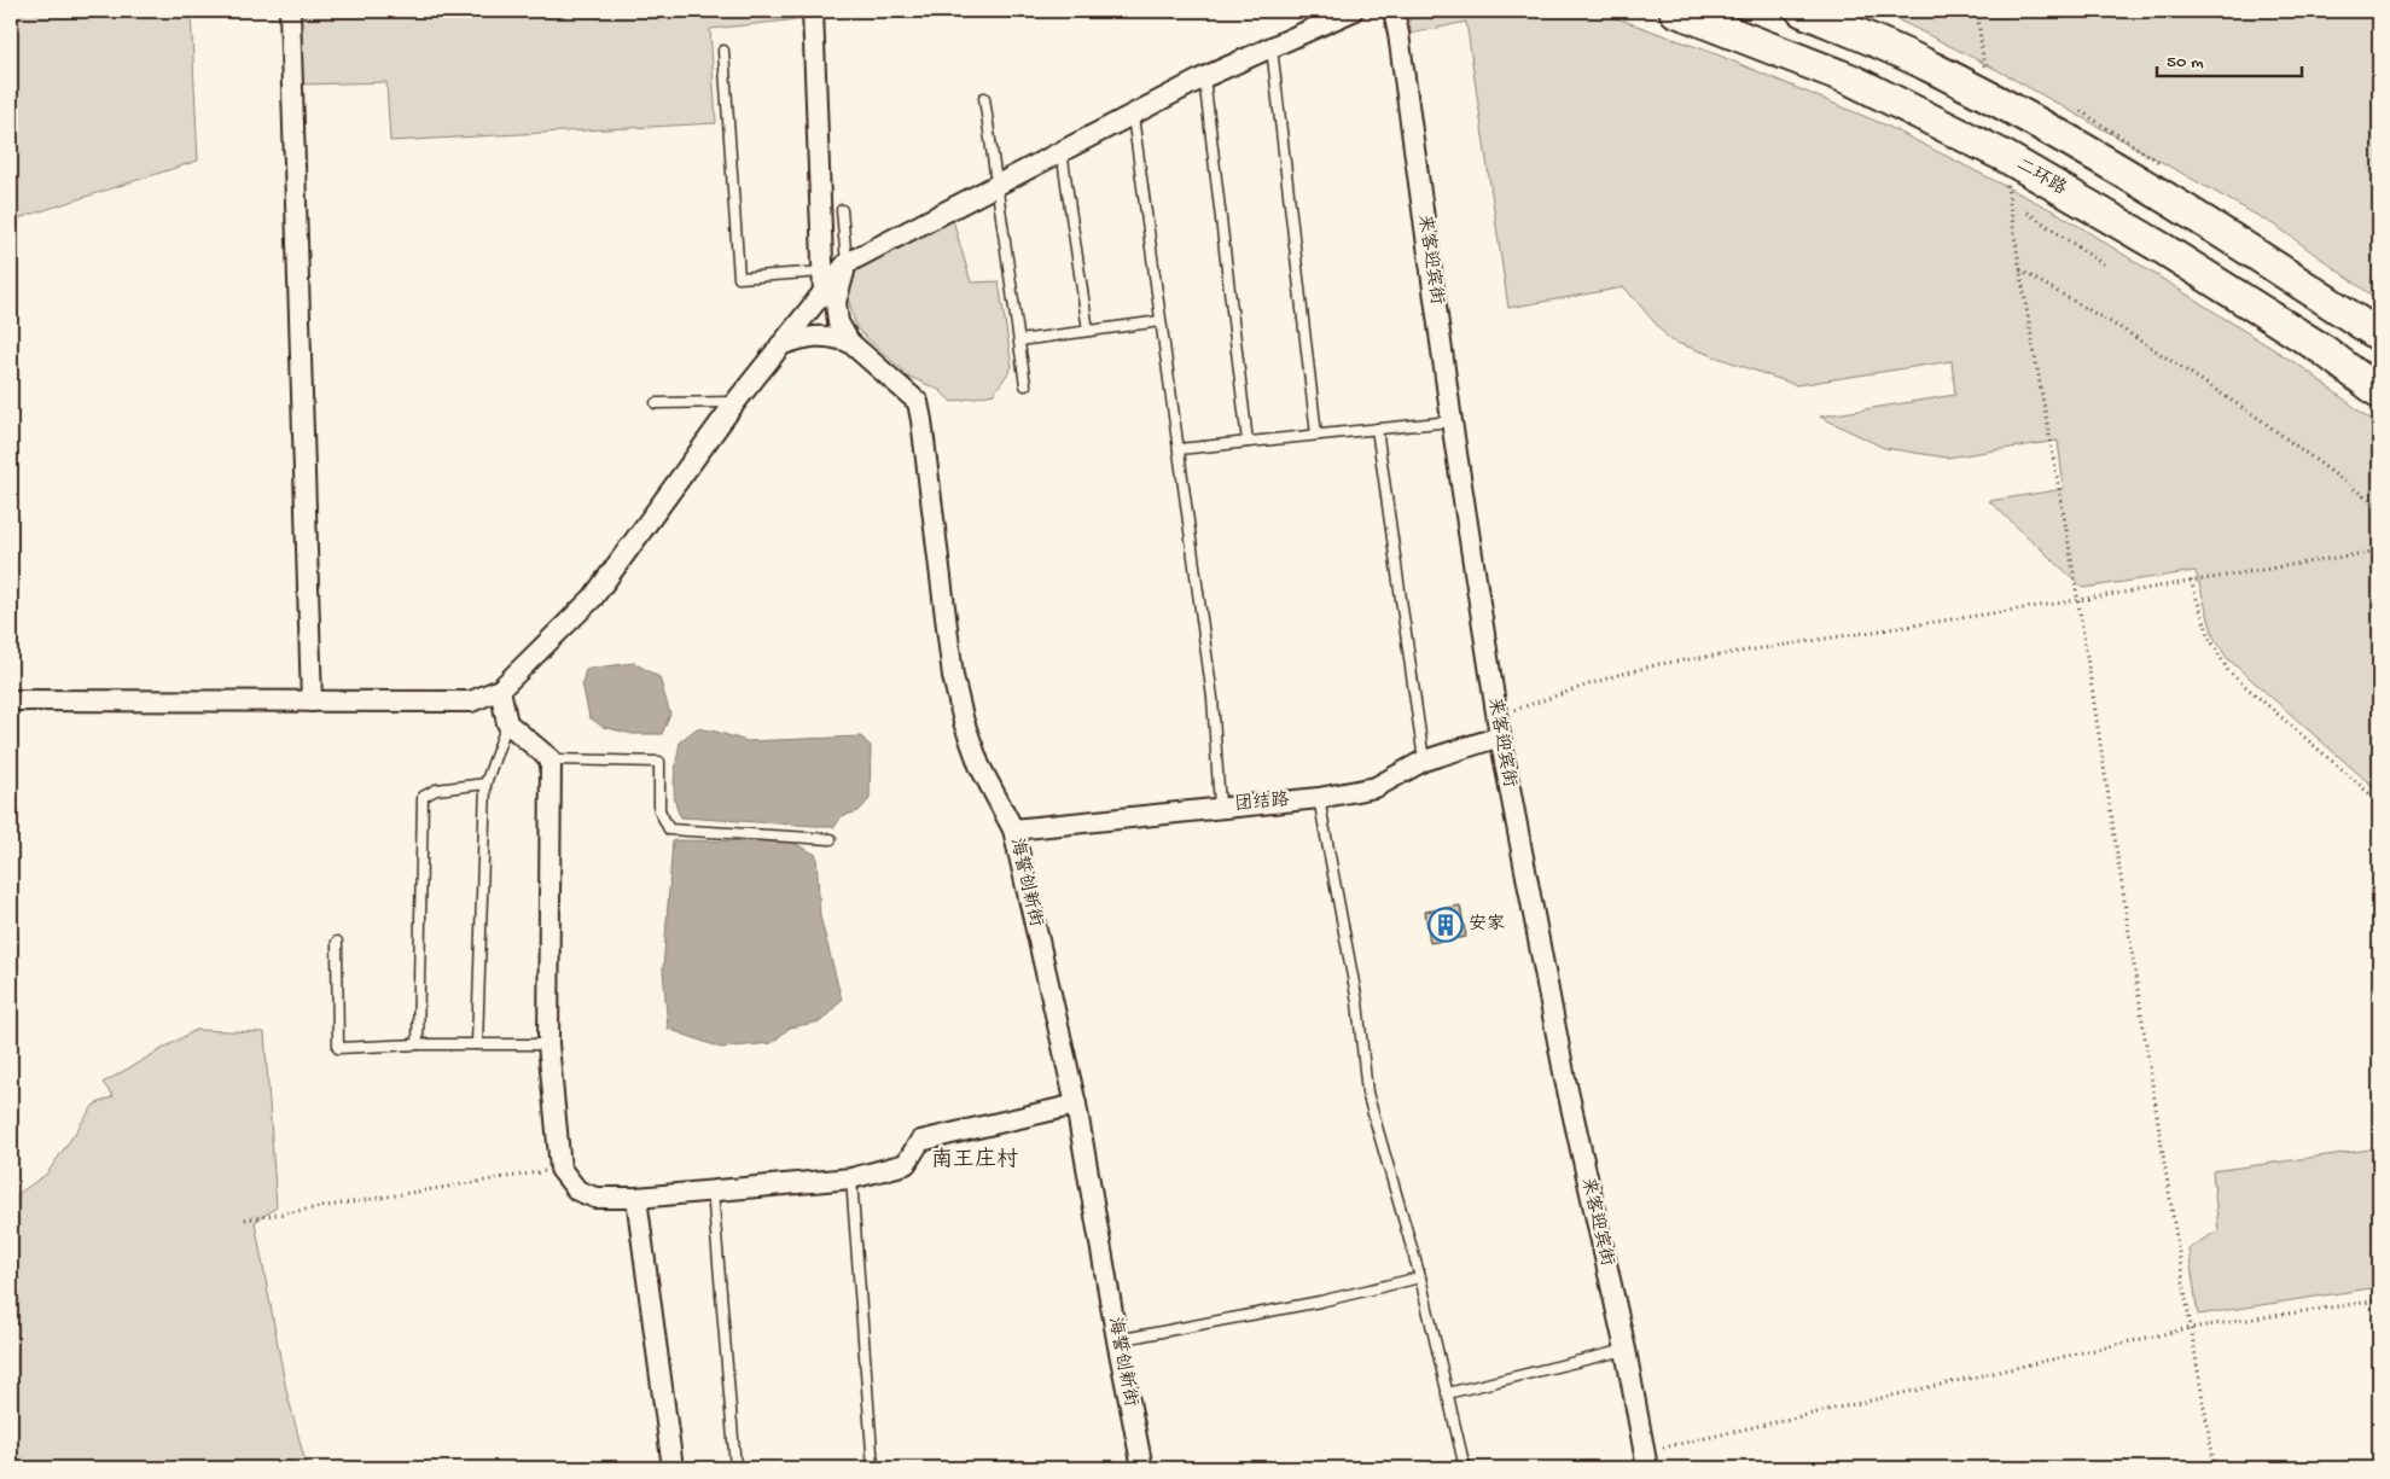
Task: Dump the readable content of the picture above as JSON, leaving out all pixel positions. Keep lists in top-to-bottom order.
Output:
{
  "streets": {
    "main road": ["二环路"],
    "street": ["来客迎宾街", "团结路", "海誓创新街"]
  },
  "crossings": [
    ["来客迎宾街", "团结路"],
    ["团结路", "海誓创新街"]
  ],
  "districts": ["南王庄村"],
  "places": {
    "building": ["安家"]
  },
  "scale_bar": "50 m"
}
